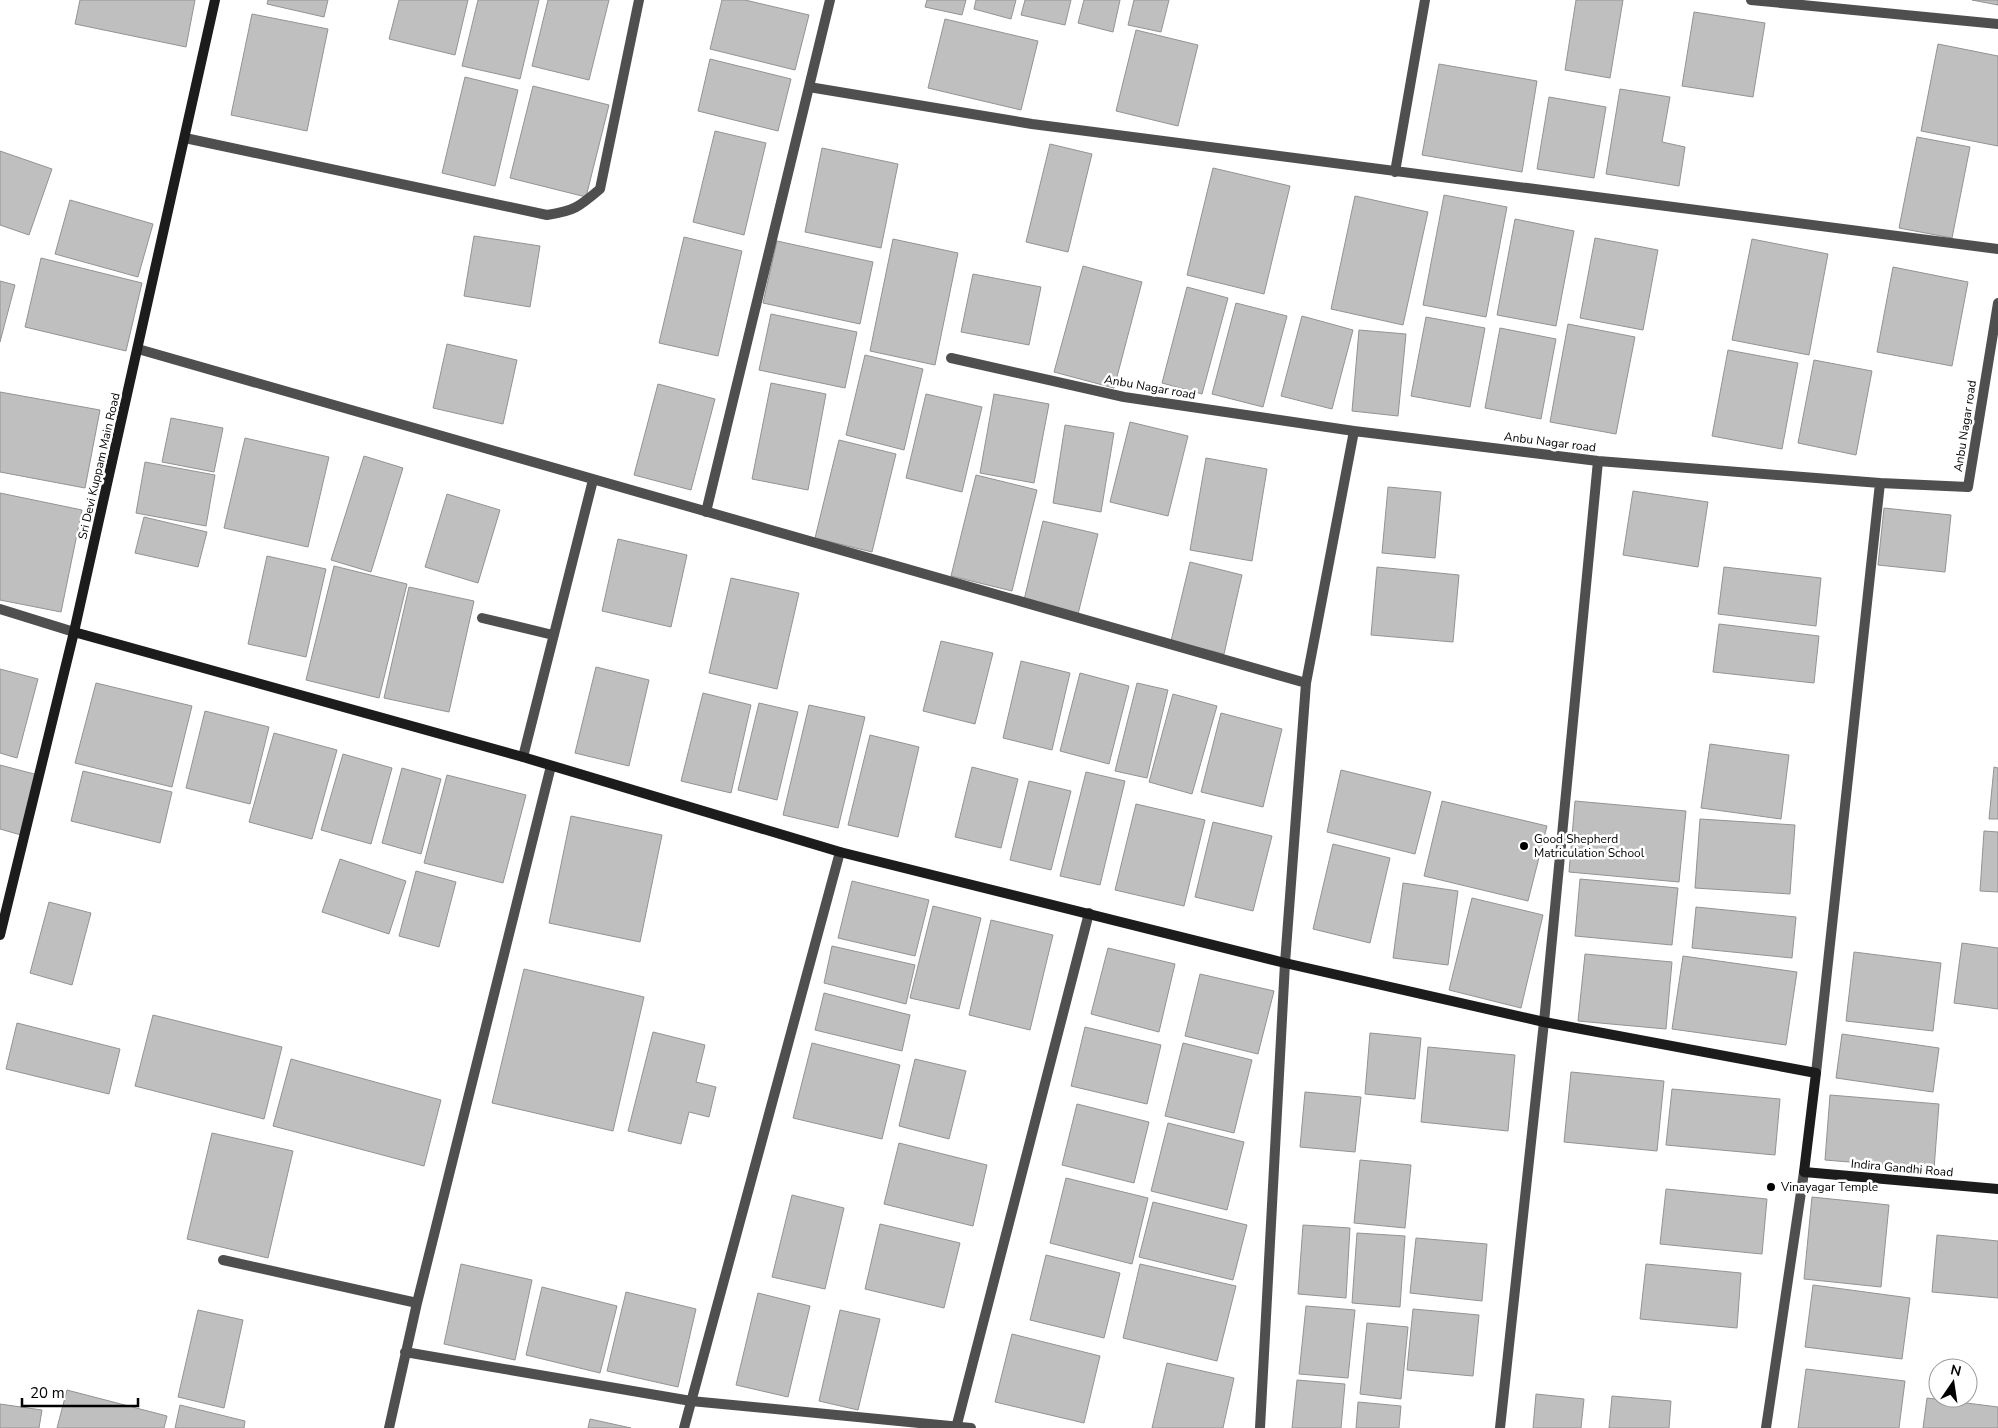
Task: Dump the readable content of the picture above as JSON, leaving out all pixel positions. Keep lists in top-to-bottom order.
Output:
{
  "streets": {
    "street": ["Anbu Nagar road", "Sri Devi Kuppam Main Road", "Indira Gandhi Road"]
  },
  "places": ["Good Shepherd Matriculation School", "Vinayagar Temple"],
  "scale_bar": "20 m",
  "north": "top"
}
